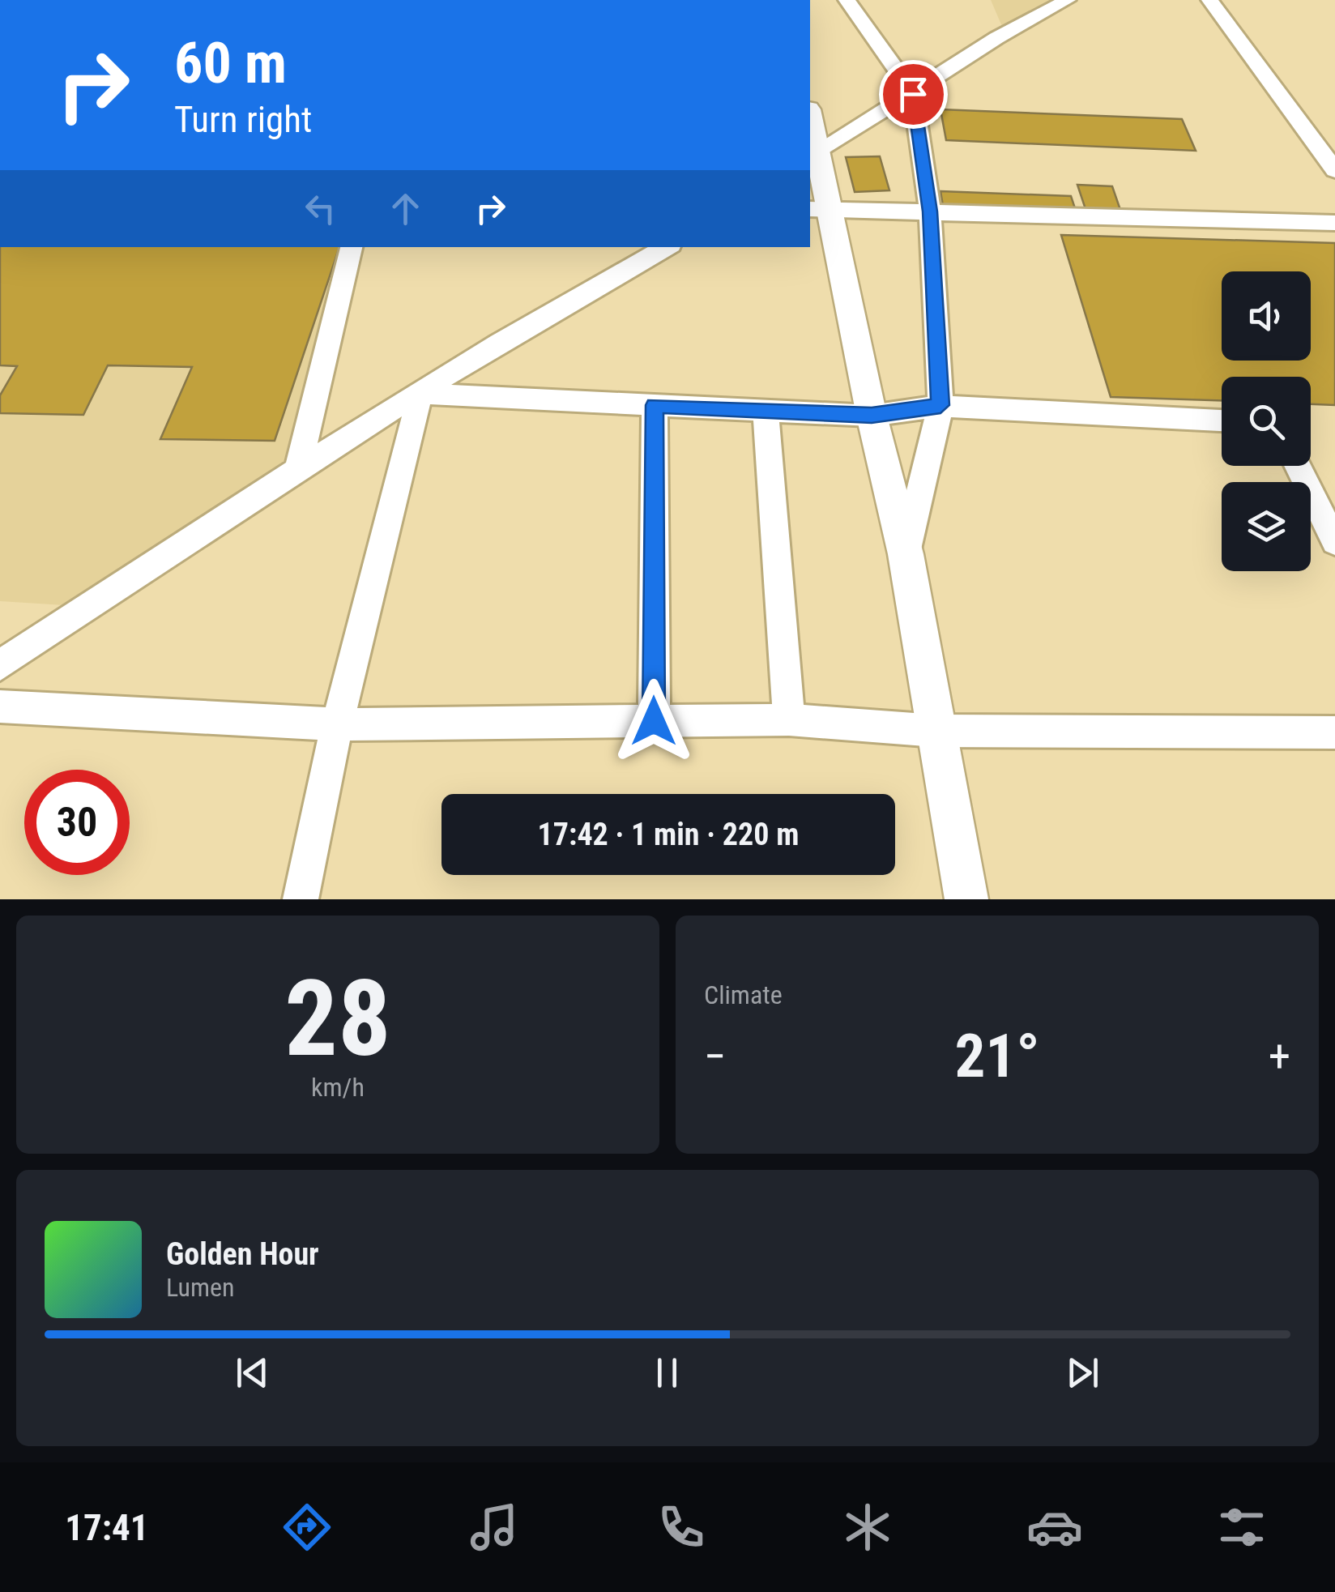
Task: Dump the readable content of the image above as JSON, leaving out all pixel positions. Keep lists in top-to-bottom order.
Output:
{
  "page": {
    "turn": ["60 m", "Turn right"],
    "limit": "30",
    "trip": "17:42 · 1 min · 220 m",
    "tile": [
      ["28", "km/h"],
      "Climate"
    ],
    "heat": ["−", "21°", "+"],
    "song": ["Golden Hour", "Lumen"],
    "tabs": "17:41"
  }
}
